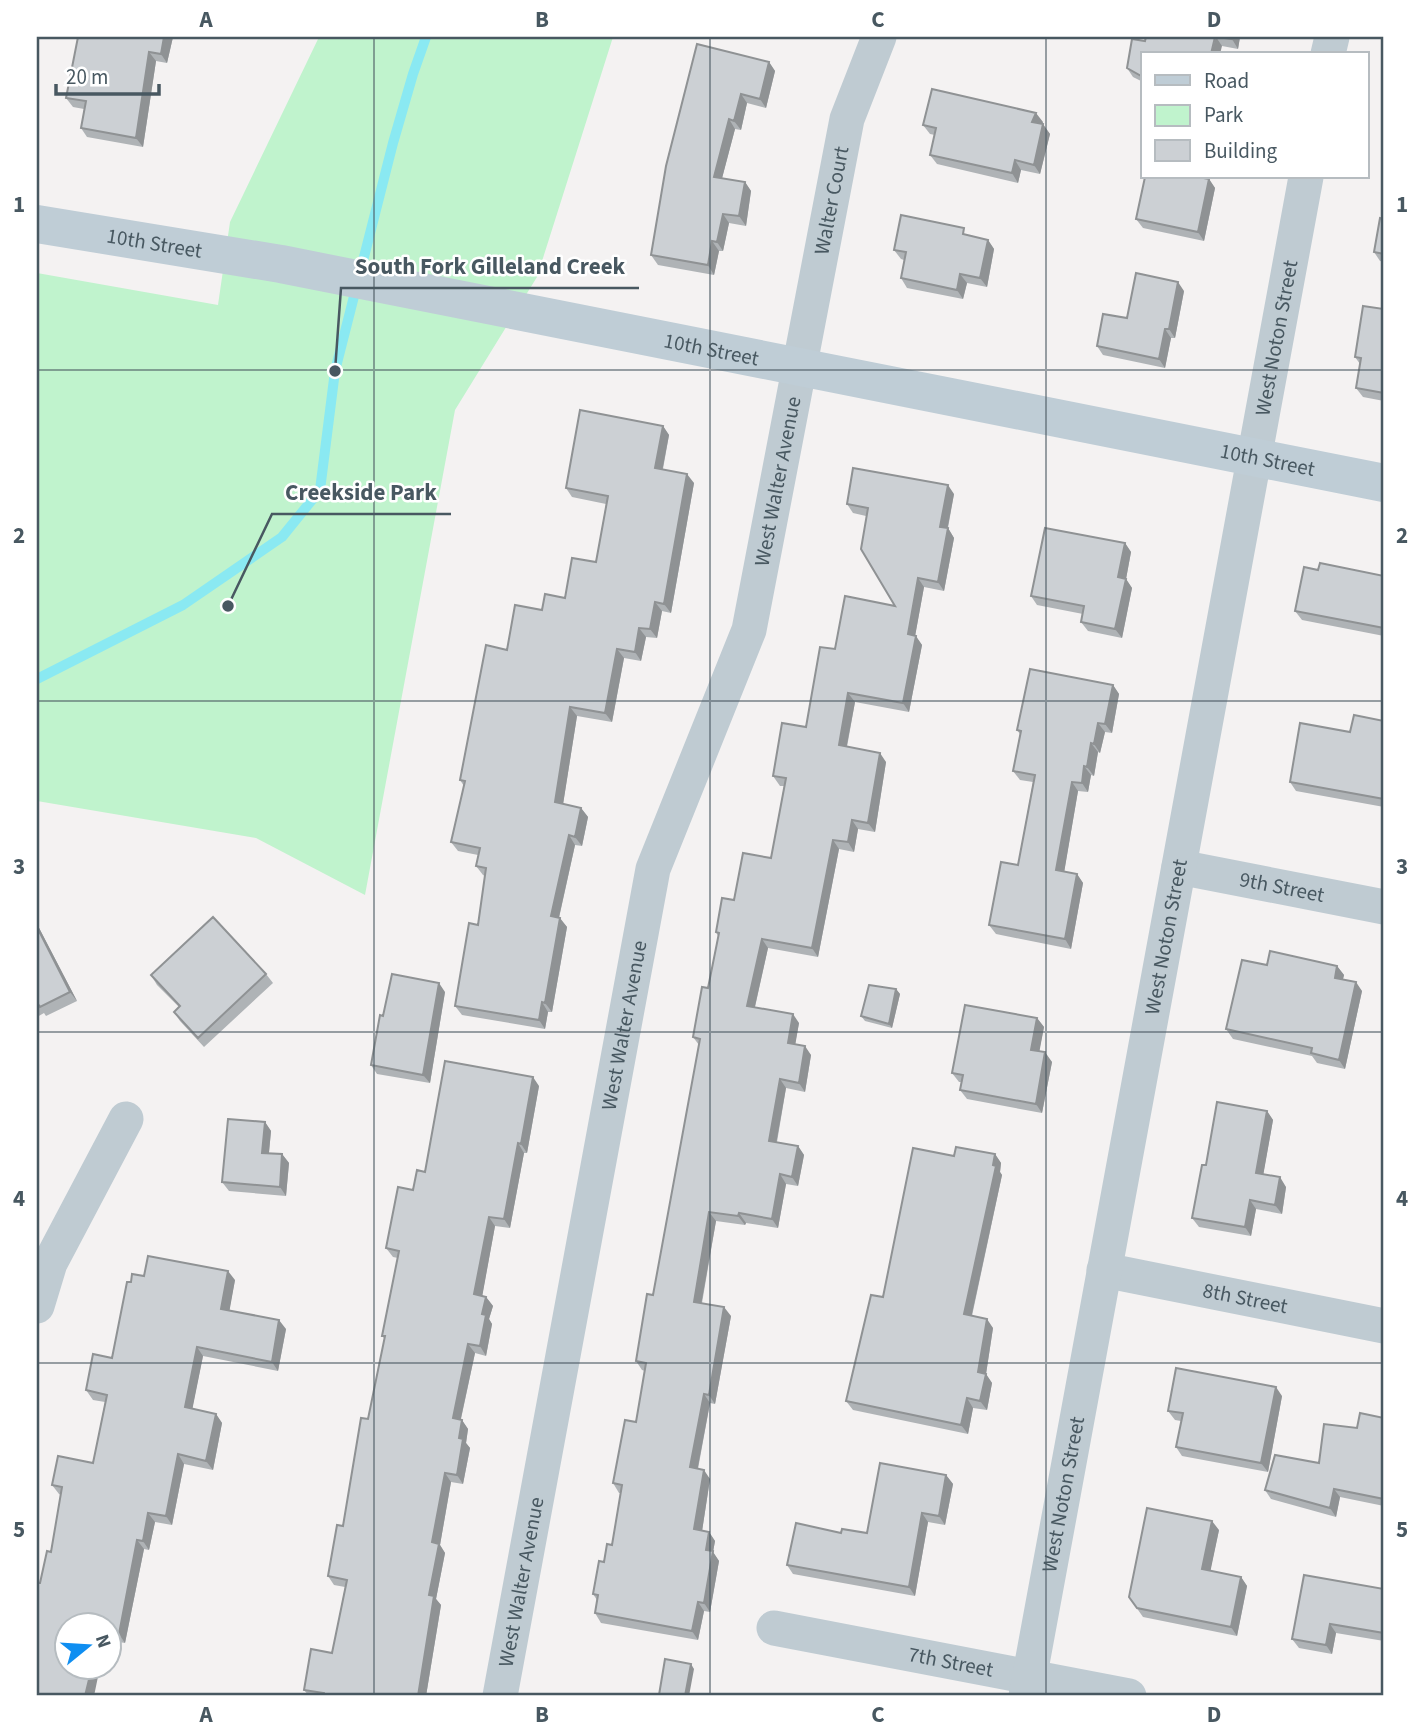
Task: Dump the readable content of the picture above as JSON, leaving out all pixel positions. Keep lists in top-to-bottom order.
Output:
{
  "streets": {
    "street": [
      "Walter Court",
      "10th Street",
      "West Noton Street",
      "West Walter Avenue",
      "9th Street",
      "8th Street",
      "7th Street"
    ]
  },
  "crossings": [
    ["Walter Court", "10th Street"],
    ["Walter Court", "West Walter Avenue"],
    ["10th Street", "West Noton Street"],
    ["10th Street", "West Walter Avenue"],
    ["West Noton Street", "9th Street"],
    ["West Noton Street", "8th Street"],
    ["West Noton Street", "7th Street"]
  ],
  "places": ["South Fork Gilleland Creek", "Creekside Park"],
  "legend": ["Road", "Park", "Building"],
  "scale_bar": "20 m",
  "north": "right",
  "grid": {
    "columns": [
      "A",
      "B",
      "C",
      "D"
    ],
    "rows": [
      "1",
      "2",
      "3",
      "4",
      "5"
    ]
  }
}
